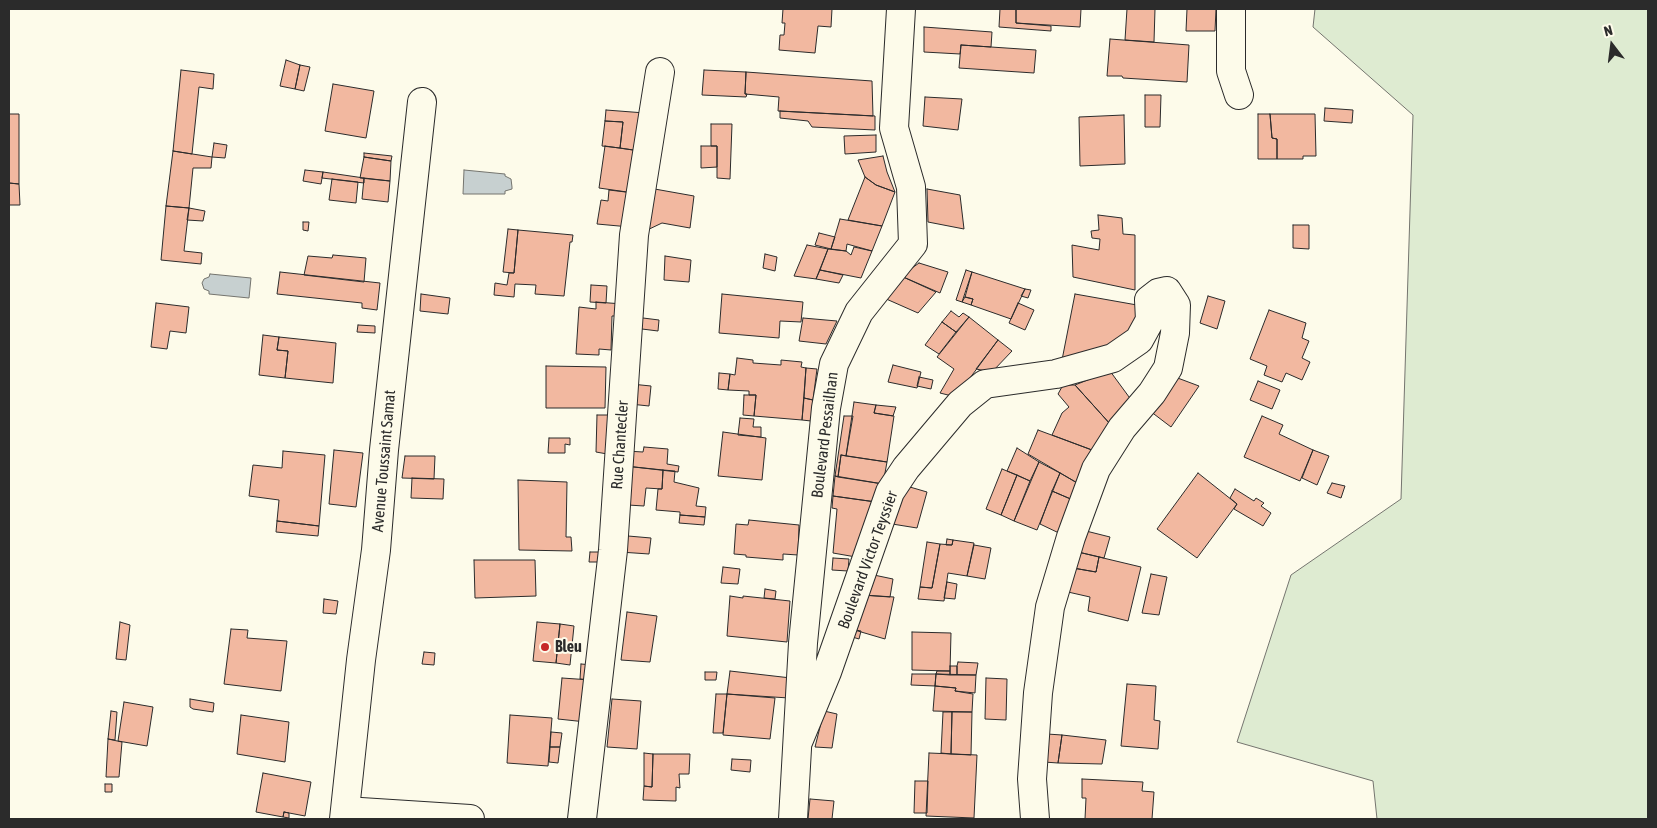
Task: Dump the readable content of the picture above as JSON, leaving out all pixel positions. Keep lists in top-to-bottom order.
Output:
{
  "streets": {
    "street": [
      "Boulevard Pessailhan",
      "Rue Chantecler",
      "Avenue Toussaint Samat",
      "Boulevard Victor Teyssier"
    ]
  },
  "crossings": [
    ["Boulevard Pessailhan", "Boulevard Victor Teyssier"]
  ],
  "places": ["Bleu"],
  "north": "top"
}
